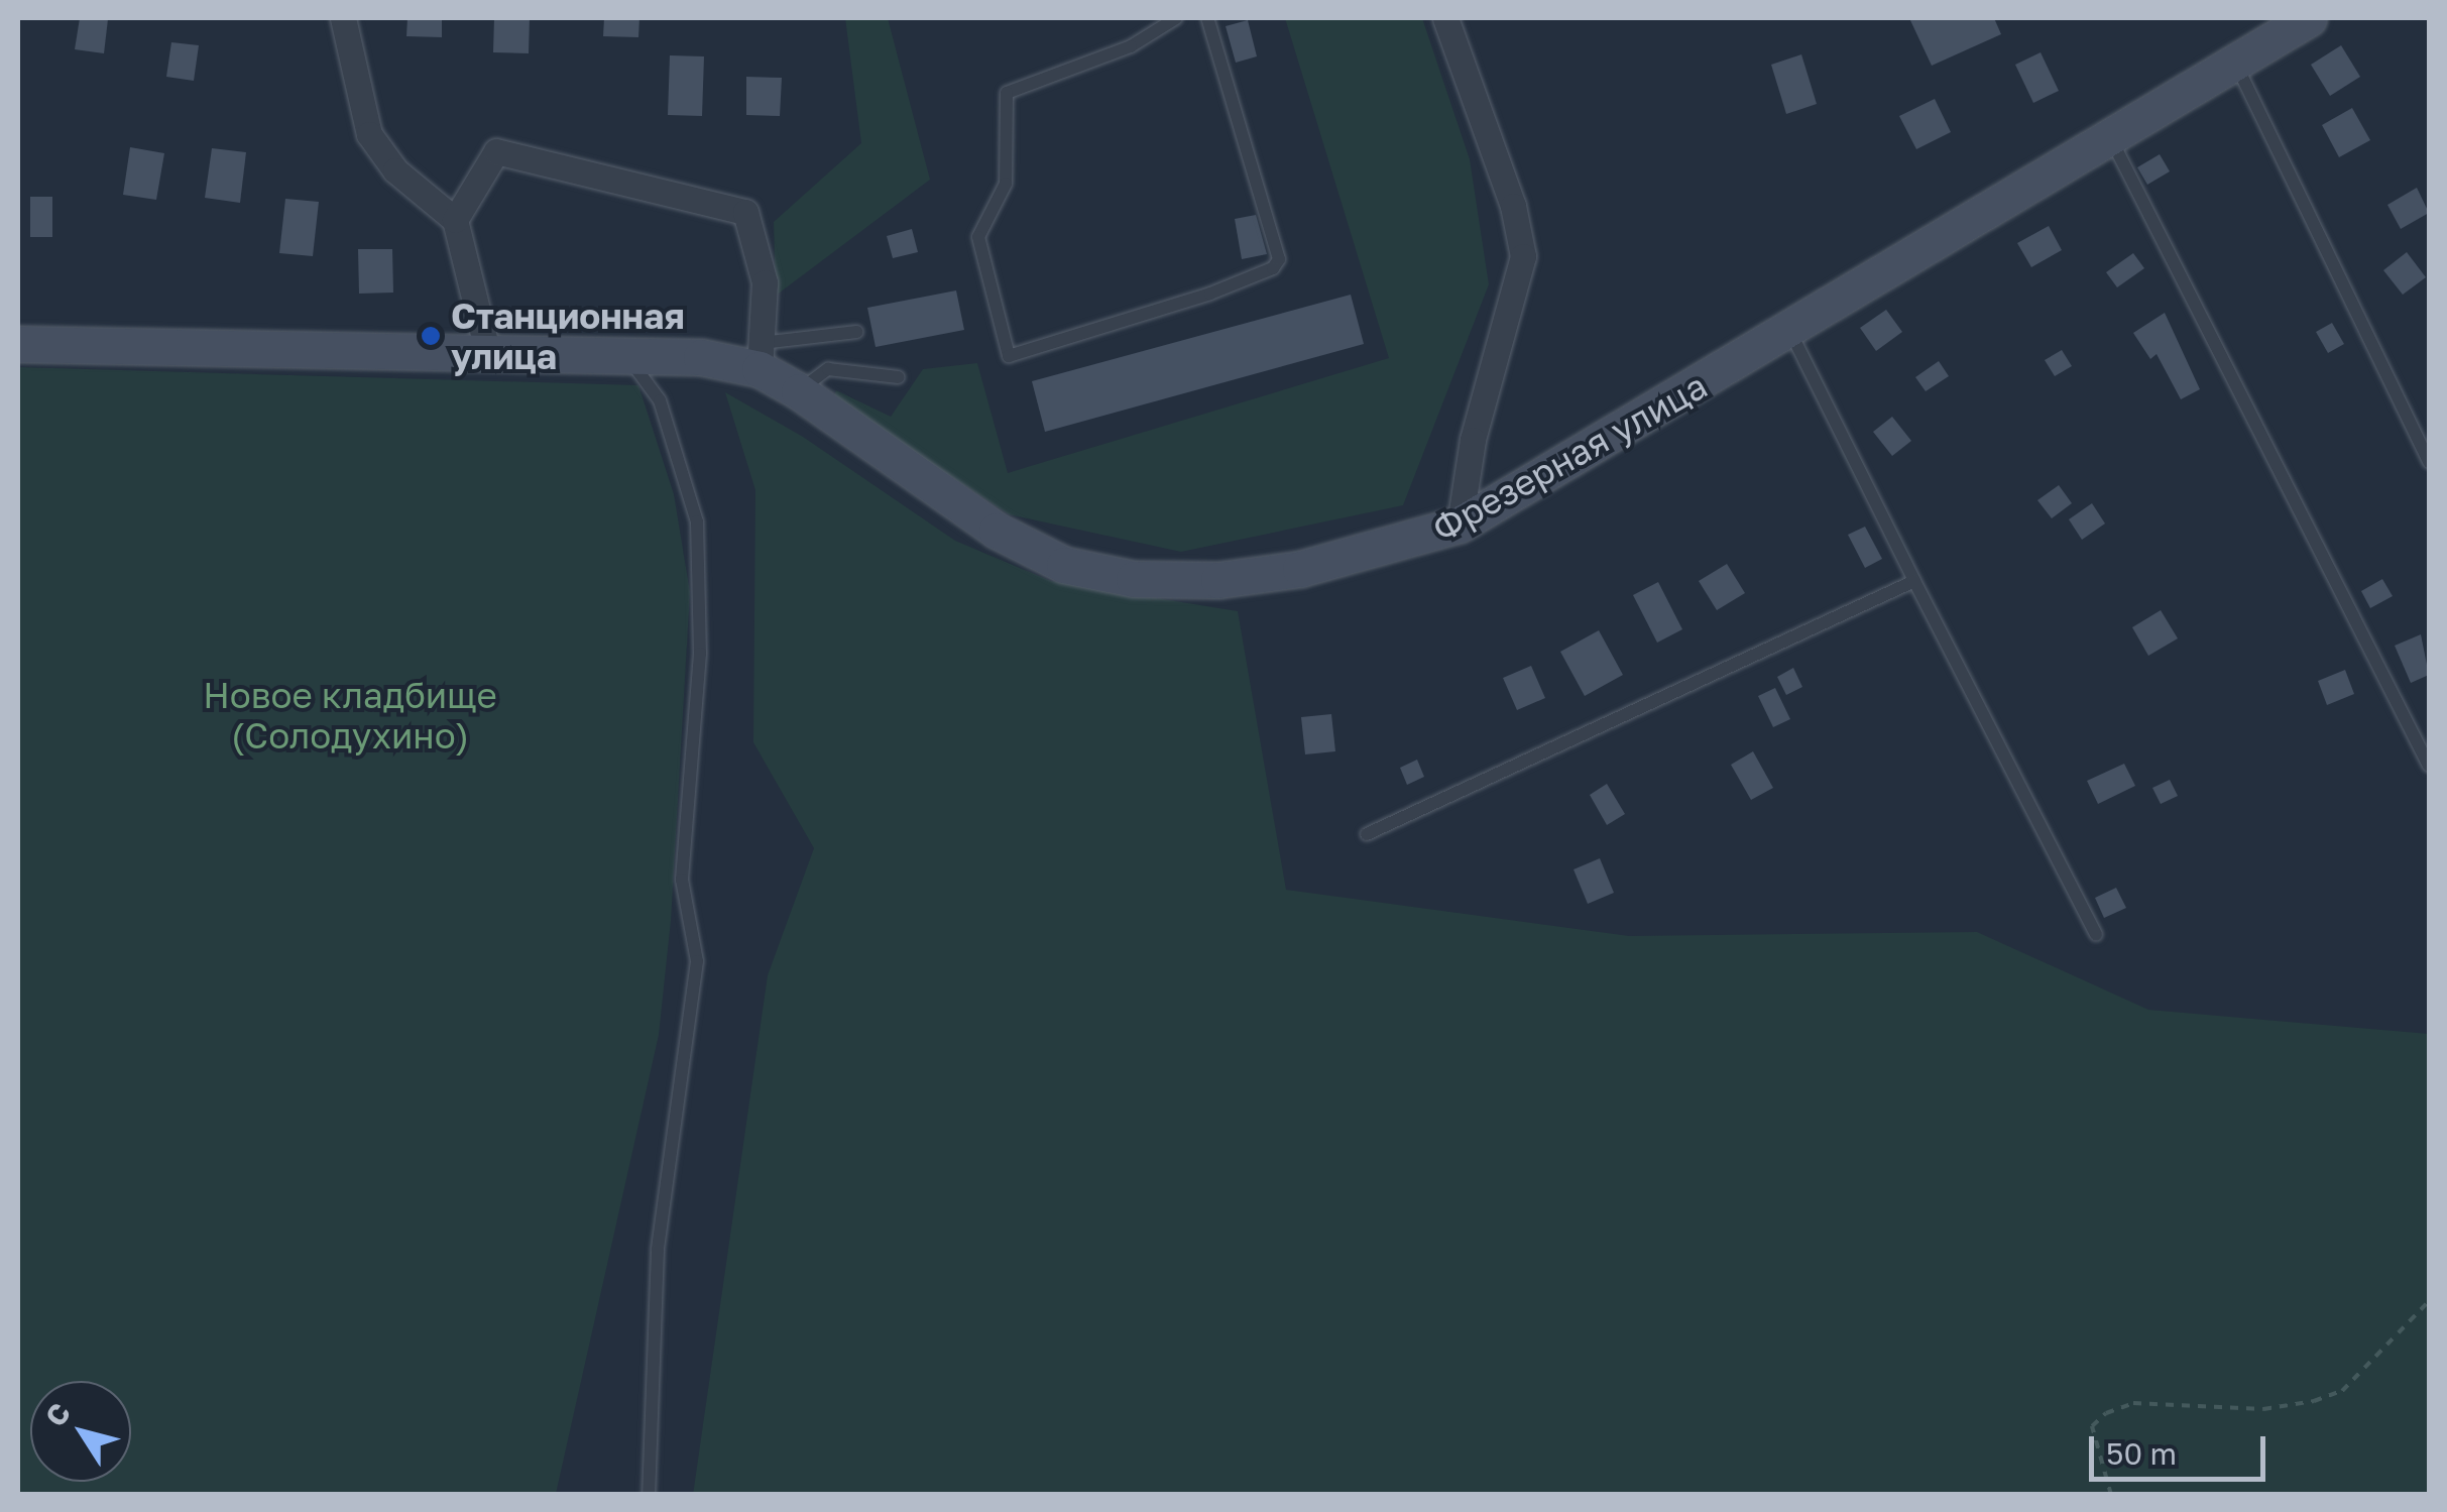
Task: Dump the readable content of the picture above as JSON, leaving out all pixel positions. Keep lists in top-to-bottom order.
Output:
{
  "streets": {
    "street": ["Фрезерная улица"]
  },
  "parks": ["Новое кладбище (Солодухино)"],
  "places": ["Станционная улица"],
  "scale_bar": "50 m",
  "north": "top left"
}
